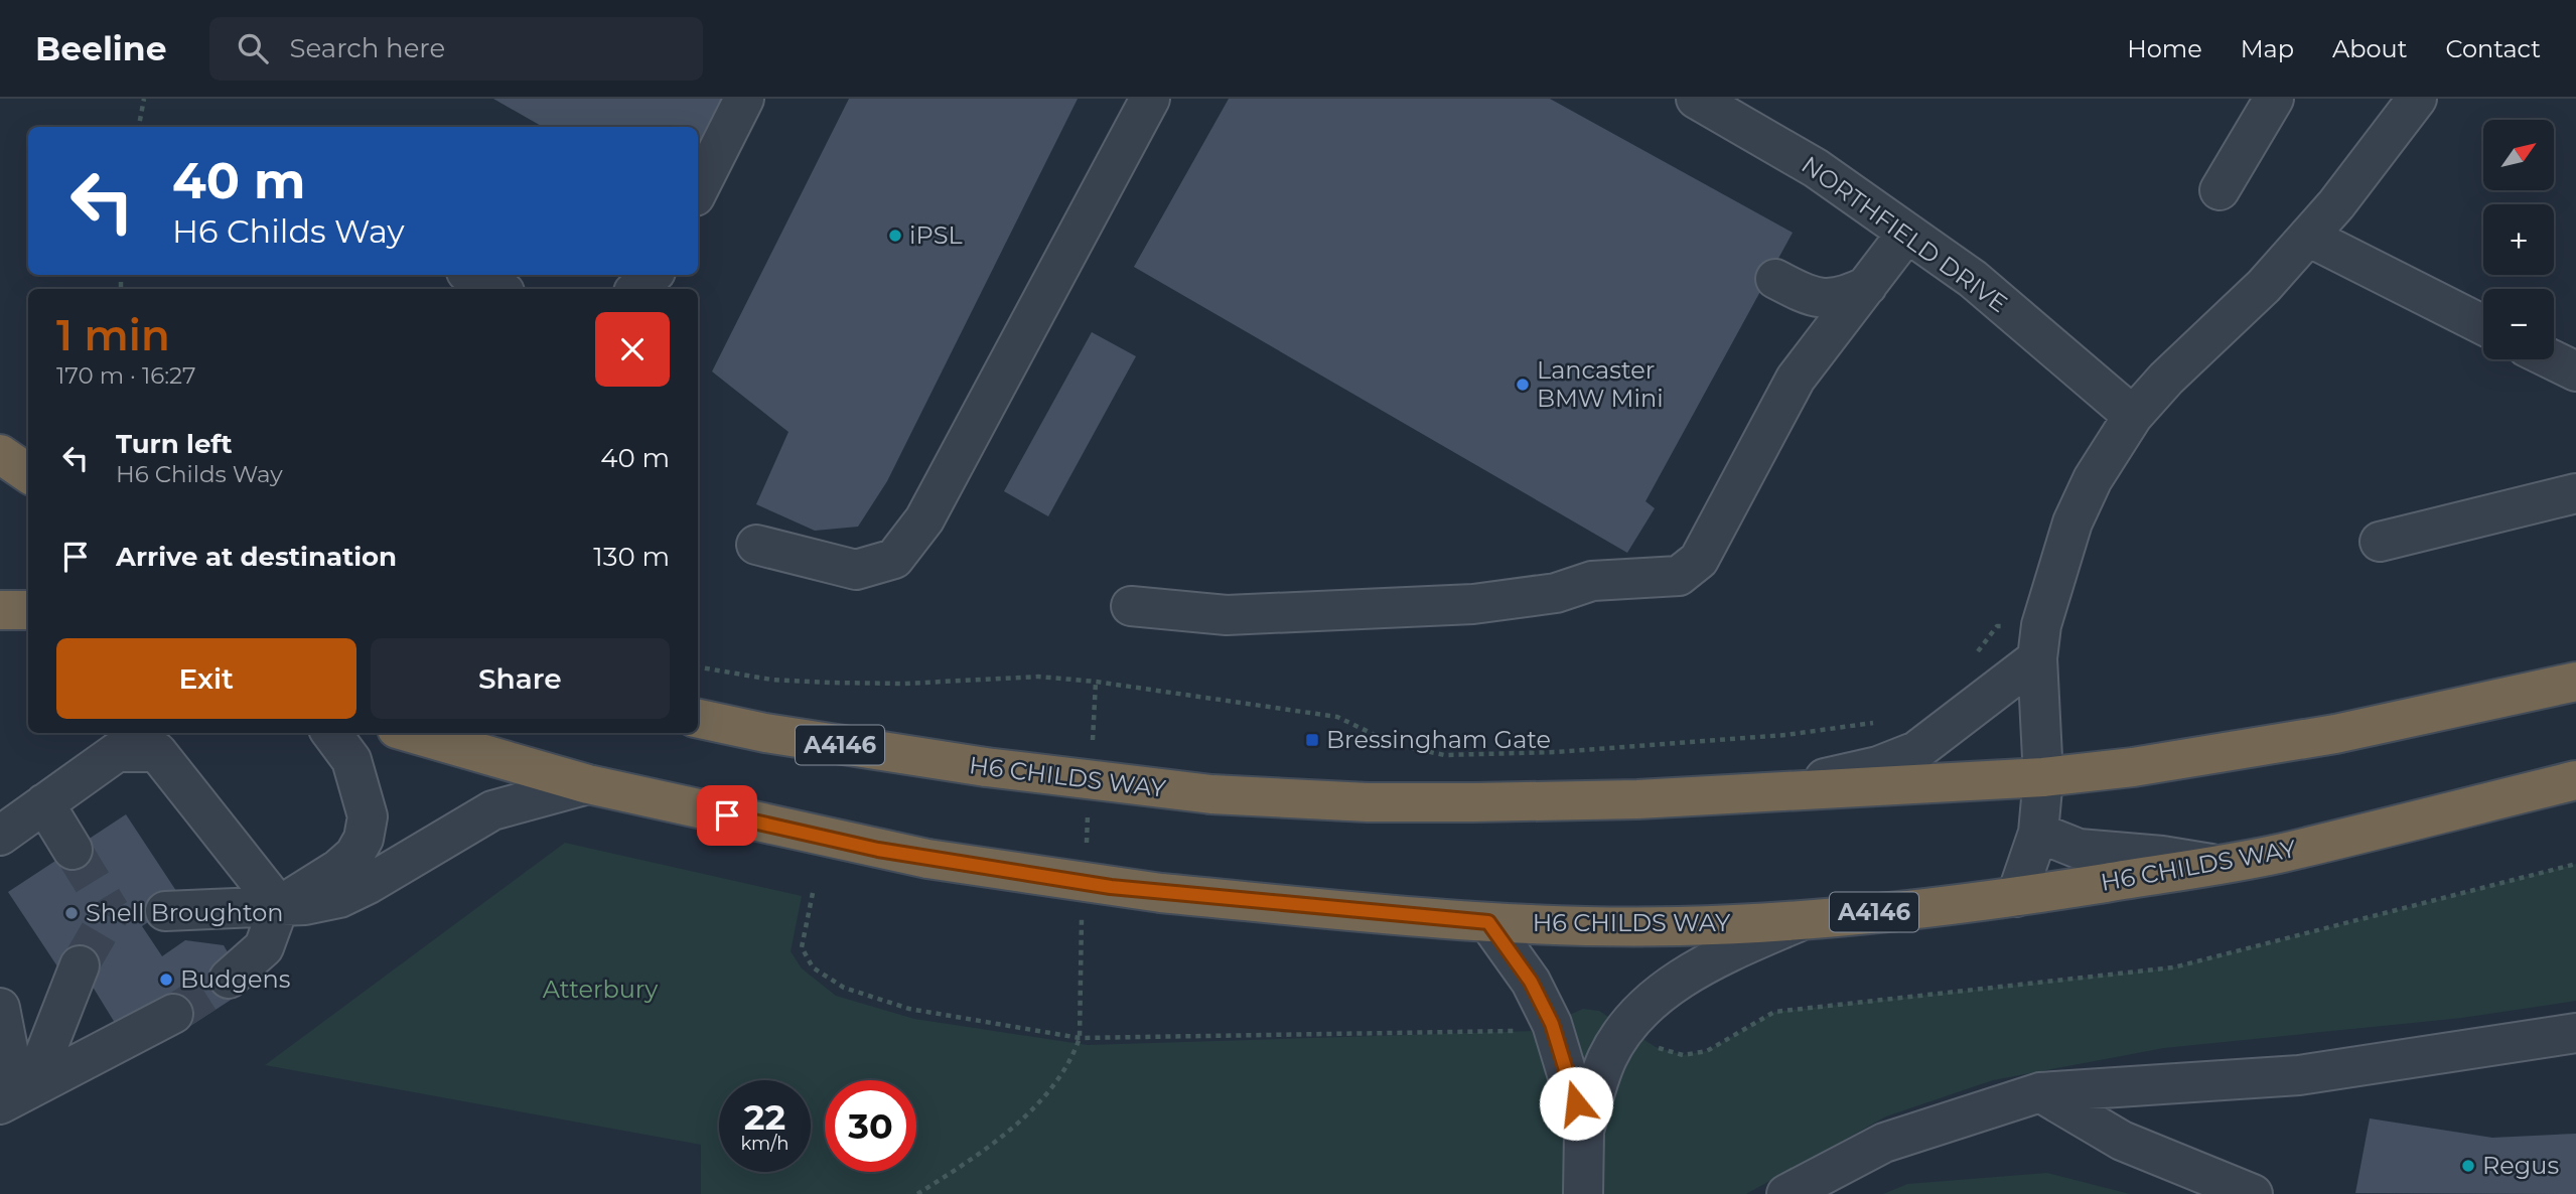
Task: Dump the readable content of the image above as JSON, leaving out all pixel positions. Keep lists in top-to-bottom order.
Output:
{
  "streets": {
    "highway": ["A4146", "H6 CHILDS WAY"],
    "street": ["NORTHFIELD DRIVE"]
  },
  "parks": ["Atterbury"],
  "places": {
    "other": [
      "iPSL",
      "Lancaster BMW Mini",
      "Shell Broughton",
      "Budgens",
      "Regus"
    ],
    "transit": ["Bressingham Gate"]
  },
  "north": "top right",
  "page": {
    "header": "Beeline",
    "search": "Search here",
    "nav": [
      "Home",
      "Map",
      "About",
      "Contact"
    ],
    "map_buttons": ["+", "−"],
    "turn": ["40 m", "H6 Childs Way"],
    "heading": ["1 min", "170 m · 16:27"],
    "list": [
      {
        "name": "Turn left",
        "note": "H6 Childs Way",
        "value": "40 m"
      },
      {
        "name": "Arrive at destination",
        "value": "130 m"
      }
    ],
    "buttons": ["Exit", "Share"],
    "speed": "22 km/h",
    "limit": "30"
  }
}
